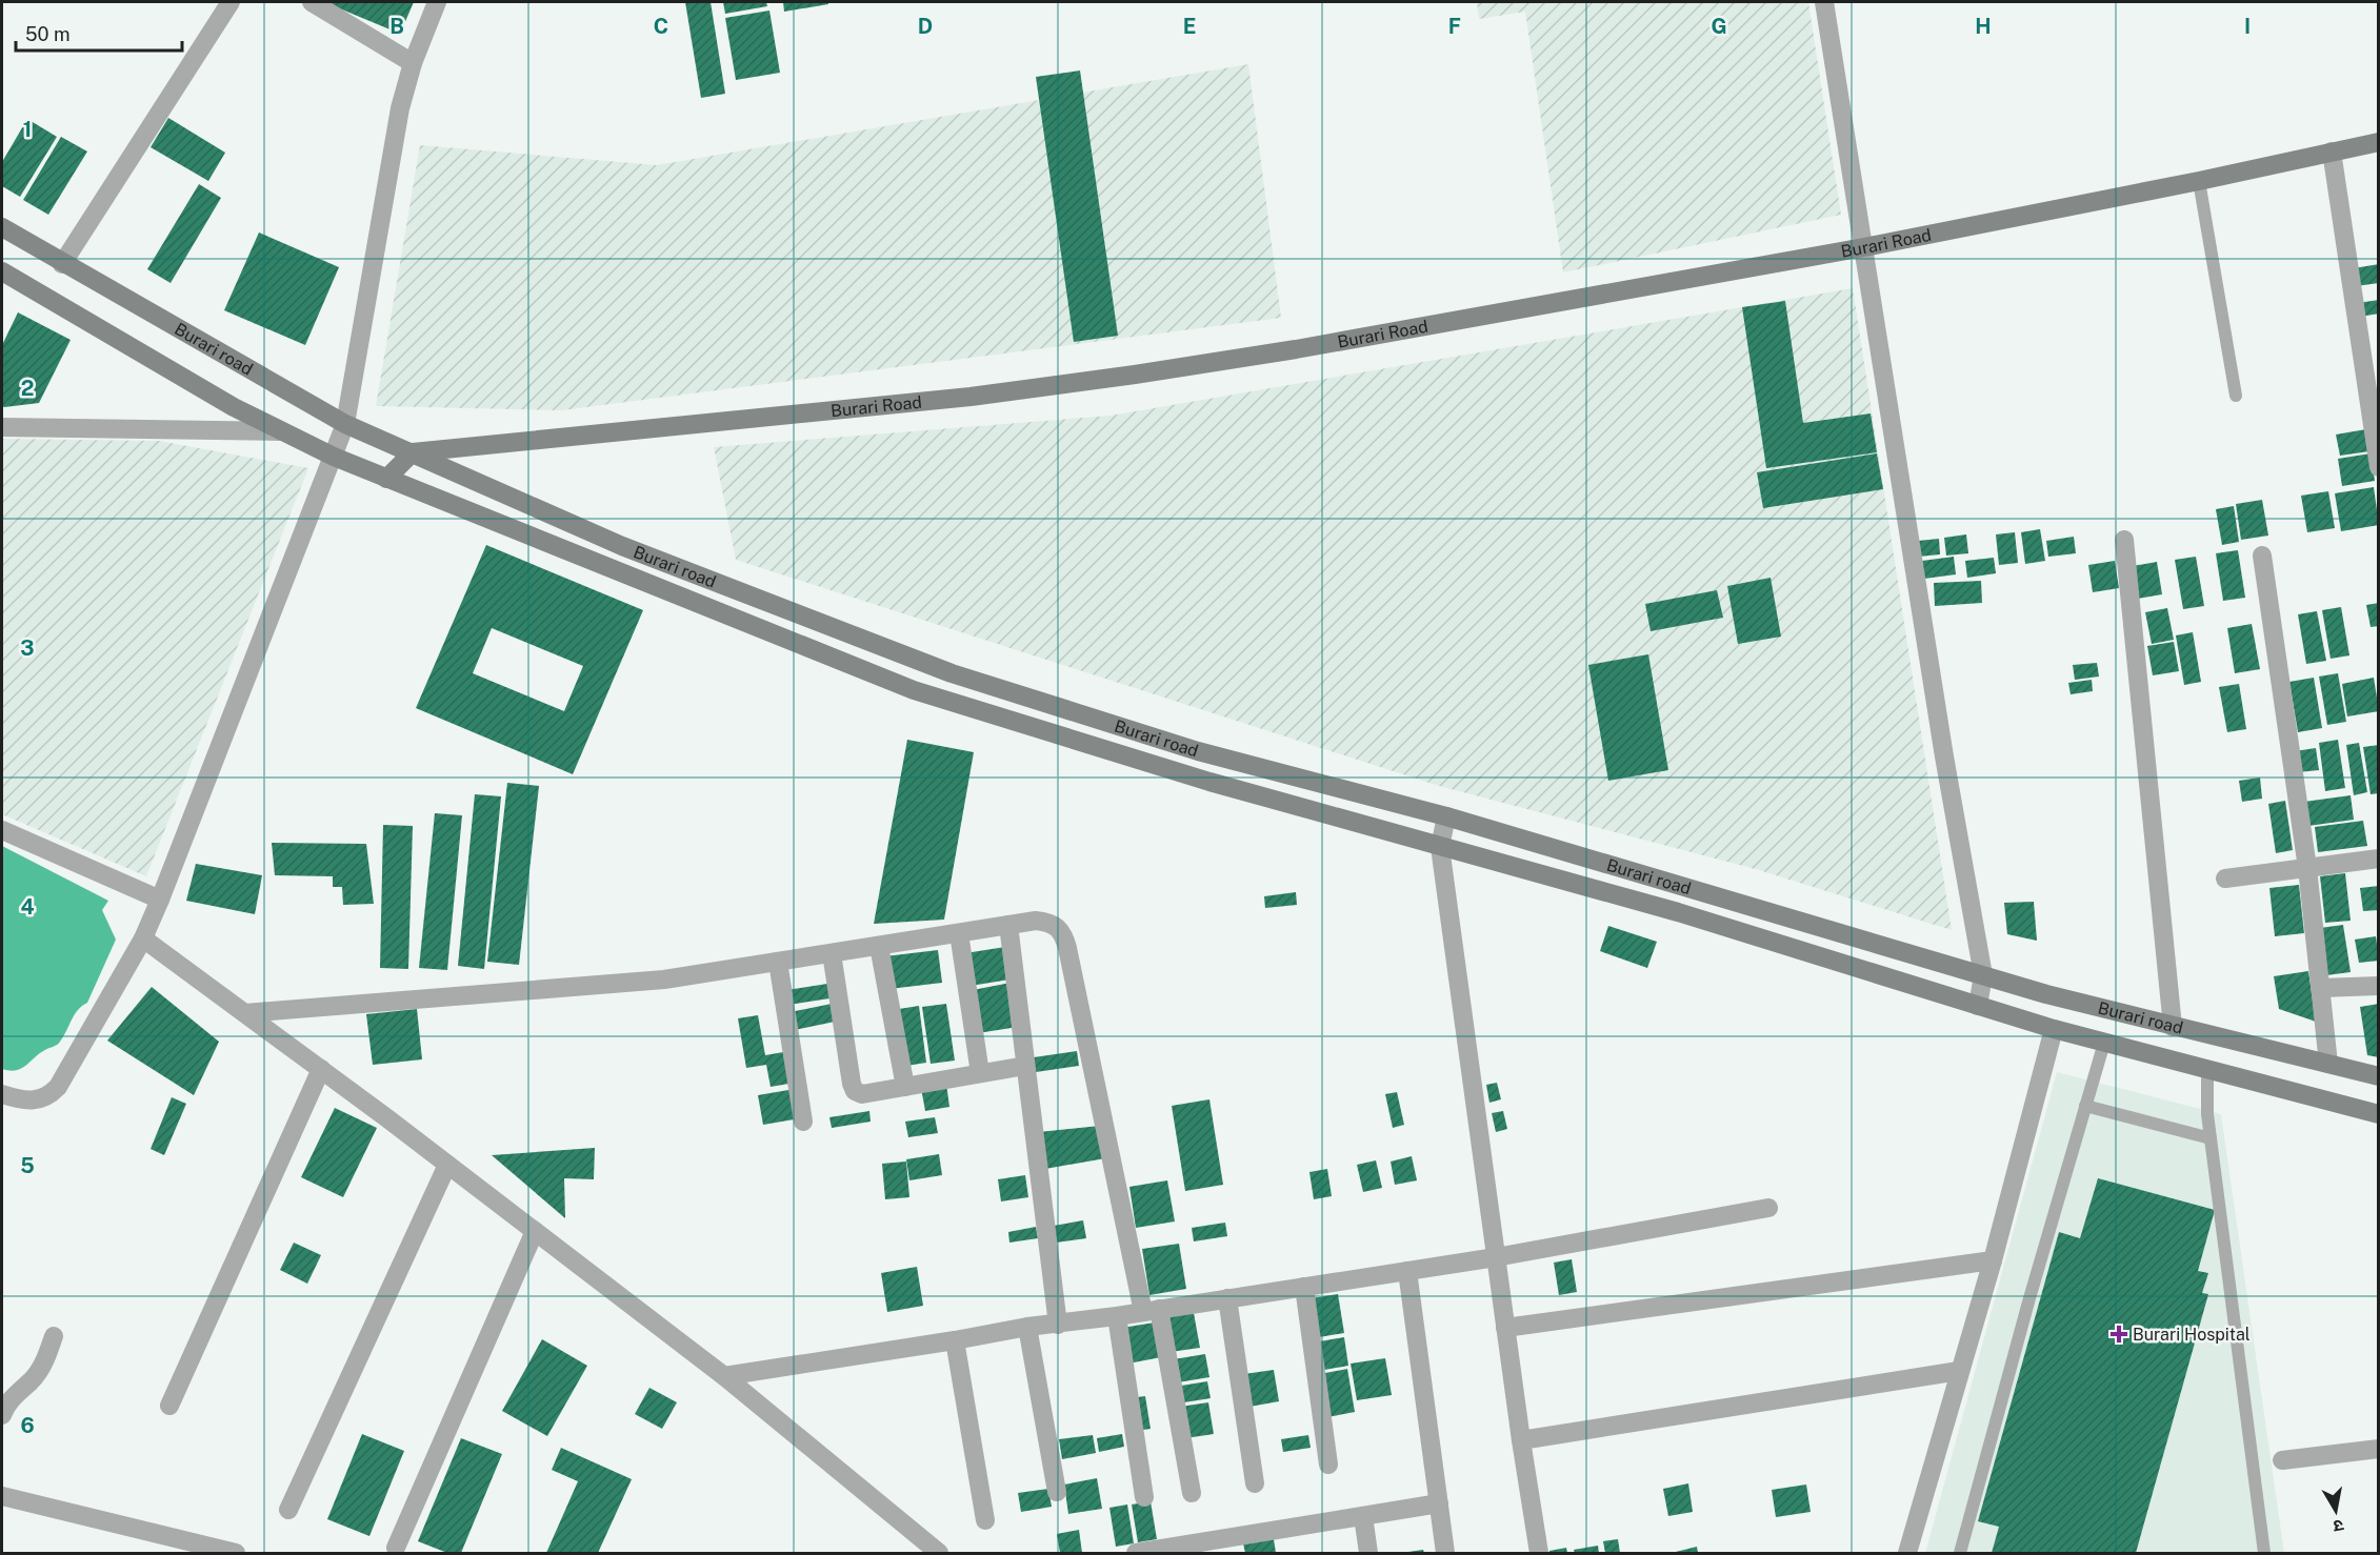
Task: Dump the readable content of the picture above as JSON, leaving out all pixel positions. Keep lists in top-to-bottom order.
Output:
{
  "streets": {
    "main road": ["Burari Road", "Burari road"]
  },
  "crossings": [
    ["Burari Road", "Burari road"]
  ],
  "places": {
    "health": ["Burari Hospital"]
  },
  "scale_bar": "50 m",
  "north": "bottom",
  "grid": {
    "columns": [
      "B",
      "C",
      "D",
      "E",
      "F",
      "G",
      "H",
      "I"
    ],
    "rows": [
      "1",
      "2",
      "3",
      "4",
      "5",
      "6"
    ]
  }
}
